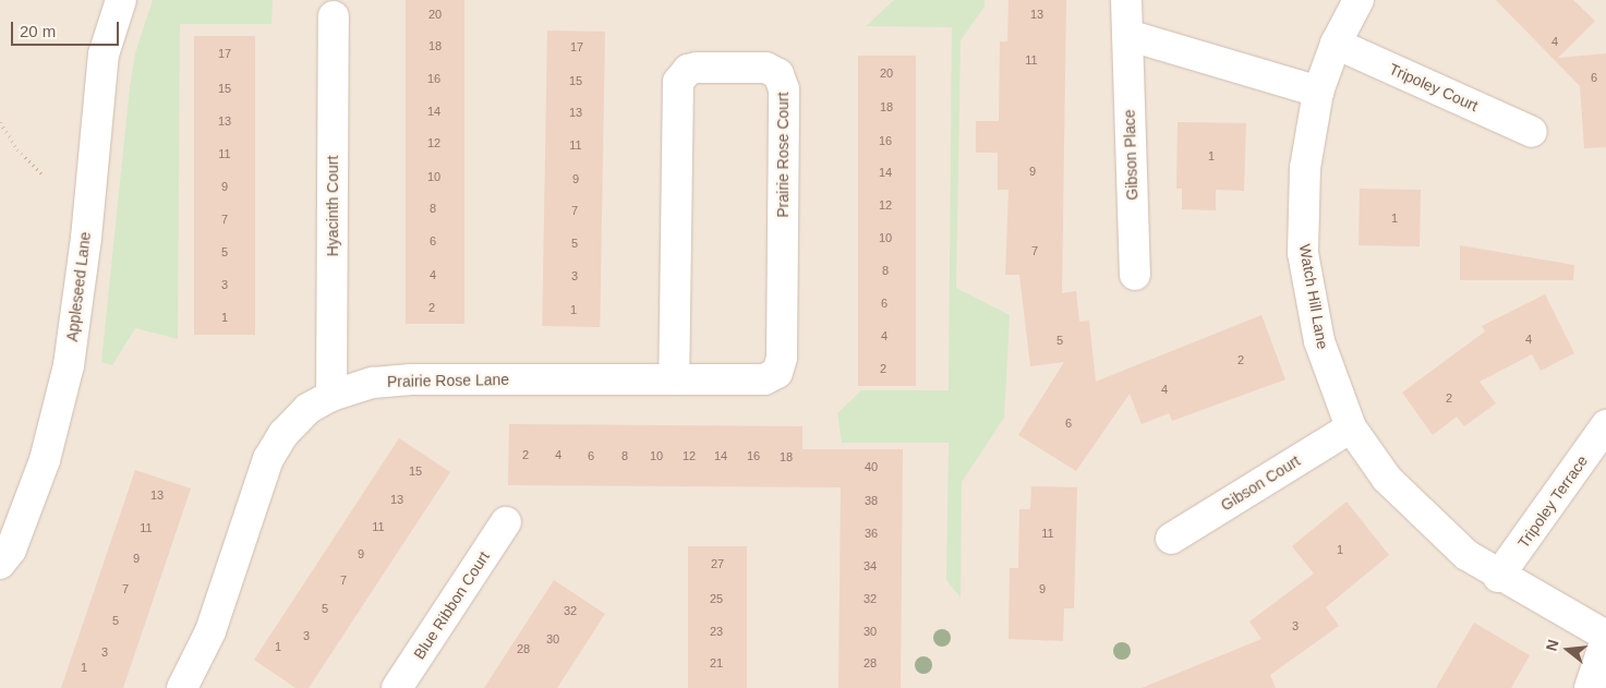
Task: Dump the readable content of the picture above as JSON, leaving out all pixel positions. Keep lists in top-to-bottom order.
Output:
{
  "streets": {
    "street": [
      "Tripoley Court",
      "Prairie Rose Court",
      "Gibson Place",
      "Hyacinth Court",
      "Appleseed Lane",
      "Watch Hill Lane",
      "Prairie Rose Lane",
      "Gibson Court",
      "Tripoley Terrace",
      "Blue Ribbon Court"
    ]
  },
  "crossings": [
    ["Tripoley Court", "Watch Hill Lane"],
    ["Prairie Rose Court", "Prairie Rose Lane"],
    ["Hyacinth Court", "Prairie Rose Lane"],
    ["Watch Hill Lane", "Gibson Court"],
    ["Watch Hill Lane", "Tripoley Terrace"]
  ],
  "house_numbers": [
    "20",
    "13",
    "4",
    "18",
    "17",
    "17",
    "11",
    "20",
    "6",
    "16",
    "15",
    "15",
    "18",
    "14",
    "13",
    "13",
    "16",
    "12",
    "11",
    "11",
    "1",
    "9",
    "14",
    "10",
    "9",
    "9",
    "12",
    "8",
    "7",
    "1",
    "7",
    "10",
    "6",
    "5",
    "7",
    "5",
    "8",
    "4",
    "3",
    "3",
    "6",
    "2",
    "1",
    "1",
    "4",
    "4",
    "5",
    "2",
    "2",
    "4",
    "2",
    "6",
    "2",
    "4",
    "6",
    "8",
    "10",
    "12",
    "14",
    "16",
    "18",
    "40",
    "15",
    "13",
    "13",
    "38",
    "11",
    "11",
    "36",
    "11",
    "1",
    "9",
    "9",
    "27",
    "34",
    "7",
    "7",
    "9",
    "25",
    "32",
    "5",
    "32",
    "5",
    "3",
    "23",
    "30",
    "3",
    "30",
    "1",
    "28",
    "3",
    "21",
    "28",
    "1"
  ],
  "scale_bar": "20 m",
  "north": "left"
}
